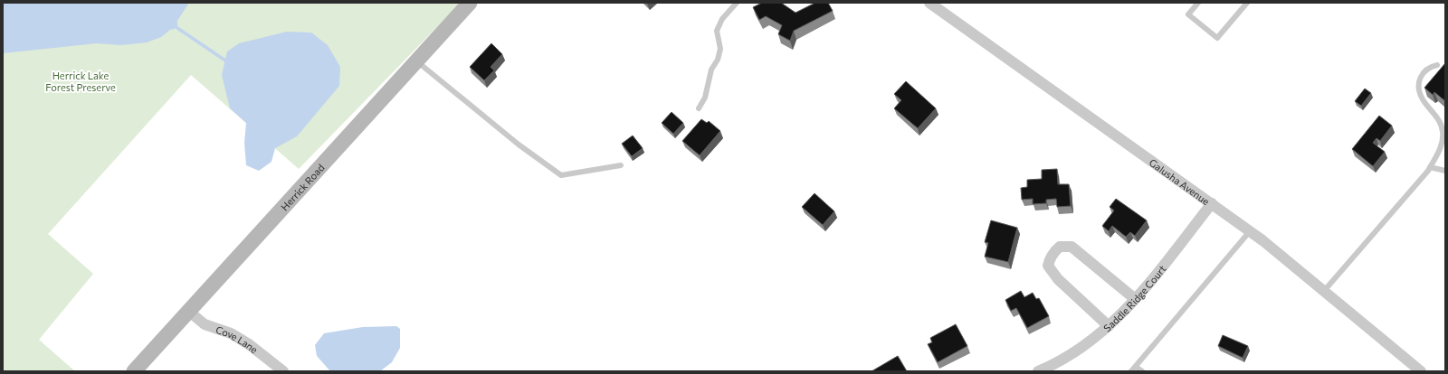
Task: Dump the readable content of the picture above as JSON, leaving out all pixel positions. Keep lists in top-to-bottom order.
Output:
{
  "streets": {
    "street": [
      "Galusha Avenue",
      "Herrick Road",
      "Saddle Ridge Court",
      "Cove Lane"
    ]
  },
  "crossings": [
    ["Galusha Avenue", "Saddle Ridge Court"],
    ["Herrick Road", "Cove Lane"]
  ],
  "parks": ["Herrick Lake Forest Preserve"]
}
